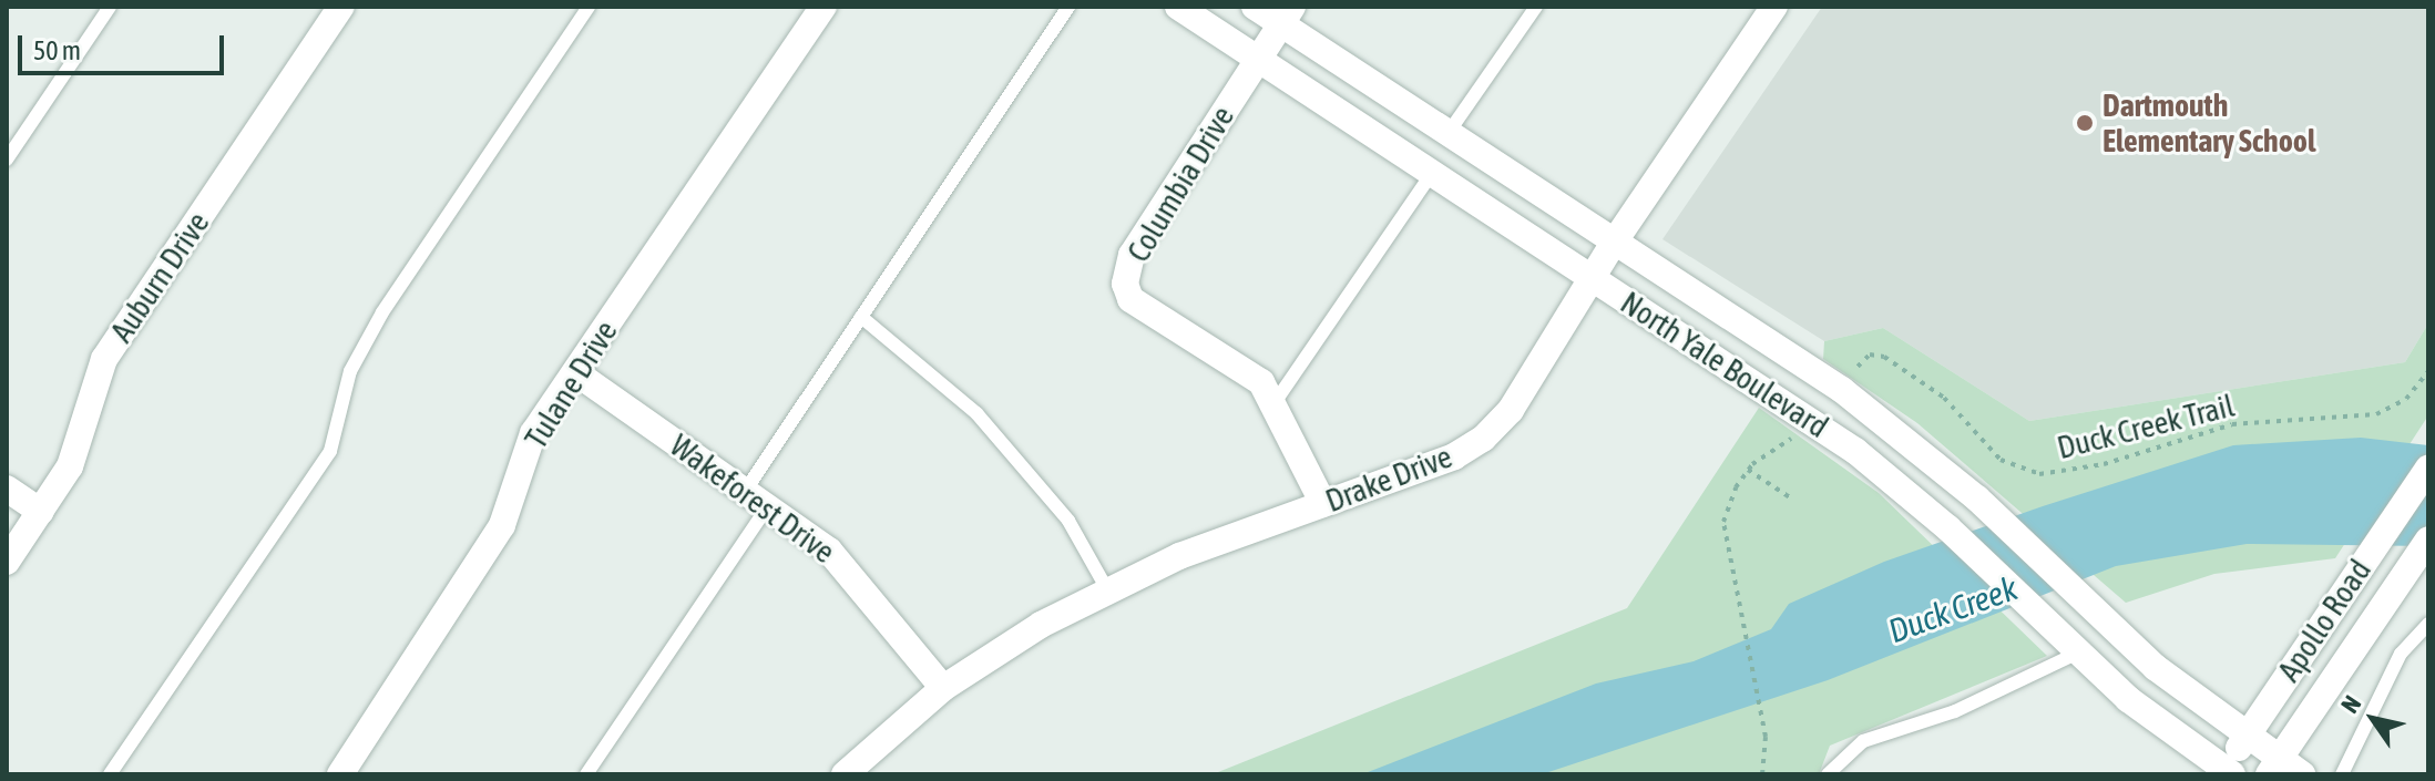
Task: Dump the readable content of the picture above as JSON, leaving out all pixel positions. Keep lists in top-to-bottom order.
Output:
{
  "streets": {
    "street": [
      "Columbia Drive",
      "Auburn Drive",
      "North Yale Boulevard",
      "Tulane Drive",
      "Drake Drive",
      "Wakeforest Drive",
      "Apollo Road"
    ],
    "path": ["Duck Creek Trail"]
  },
  "crossings": [
    ["Columbia Drive", "North Yale Boulevard"],
    ["Columbia Drive", "Drake Drive"],
    ["North Yale Boulevard", "Drake Drive"],
    ["North Yale Boulevard", "Apollo Road"],
    ["Tulane Drive", "Wakeforest Drive"],
    ["Drake Drive", "Wakeforest Drive"]
  ],
  "water": ["Duck Creek"],
  "places": ["Dartmouth Elementary School"],
  "scale_bar": "50 m",
  "north": "top left"
}
